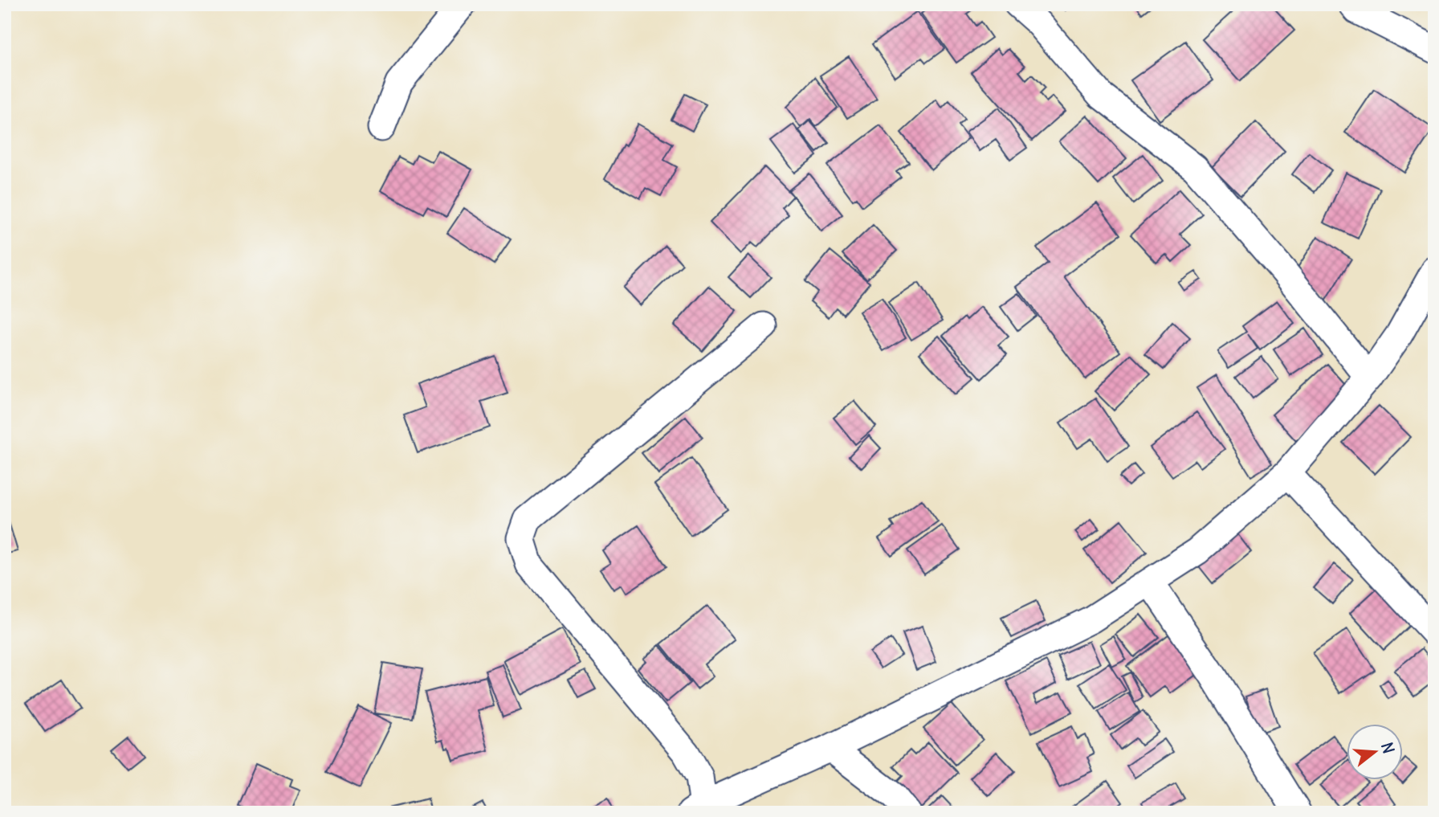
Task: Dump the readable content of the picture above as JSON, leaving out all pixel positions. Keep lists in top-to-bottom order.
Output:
{
  "north": "right"
}
